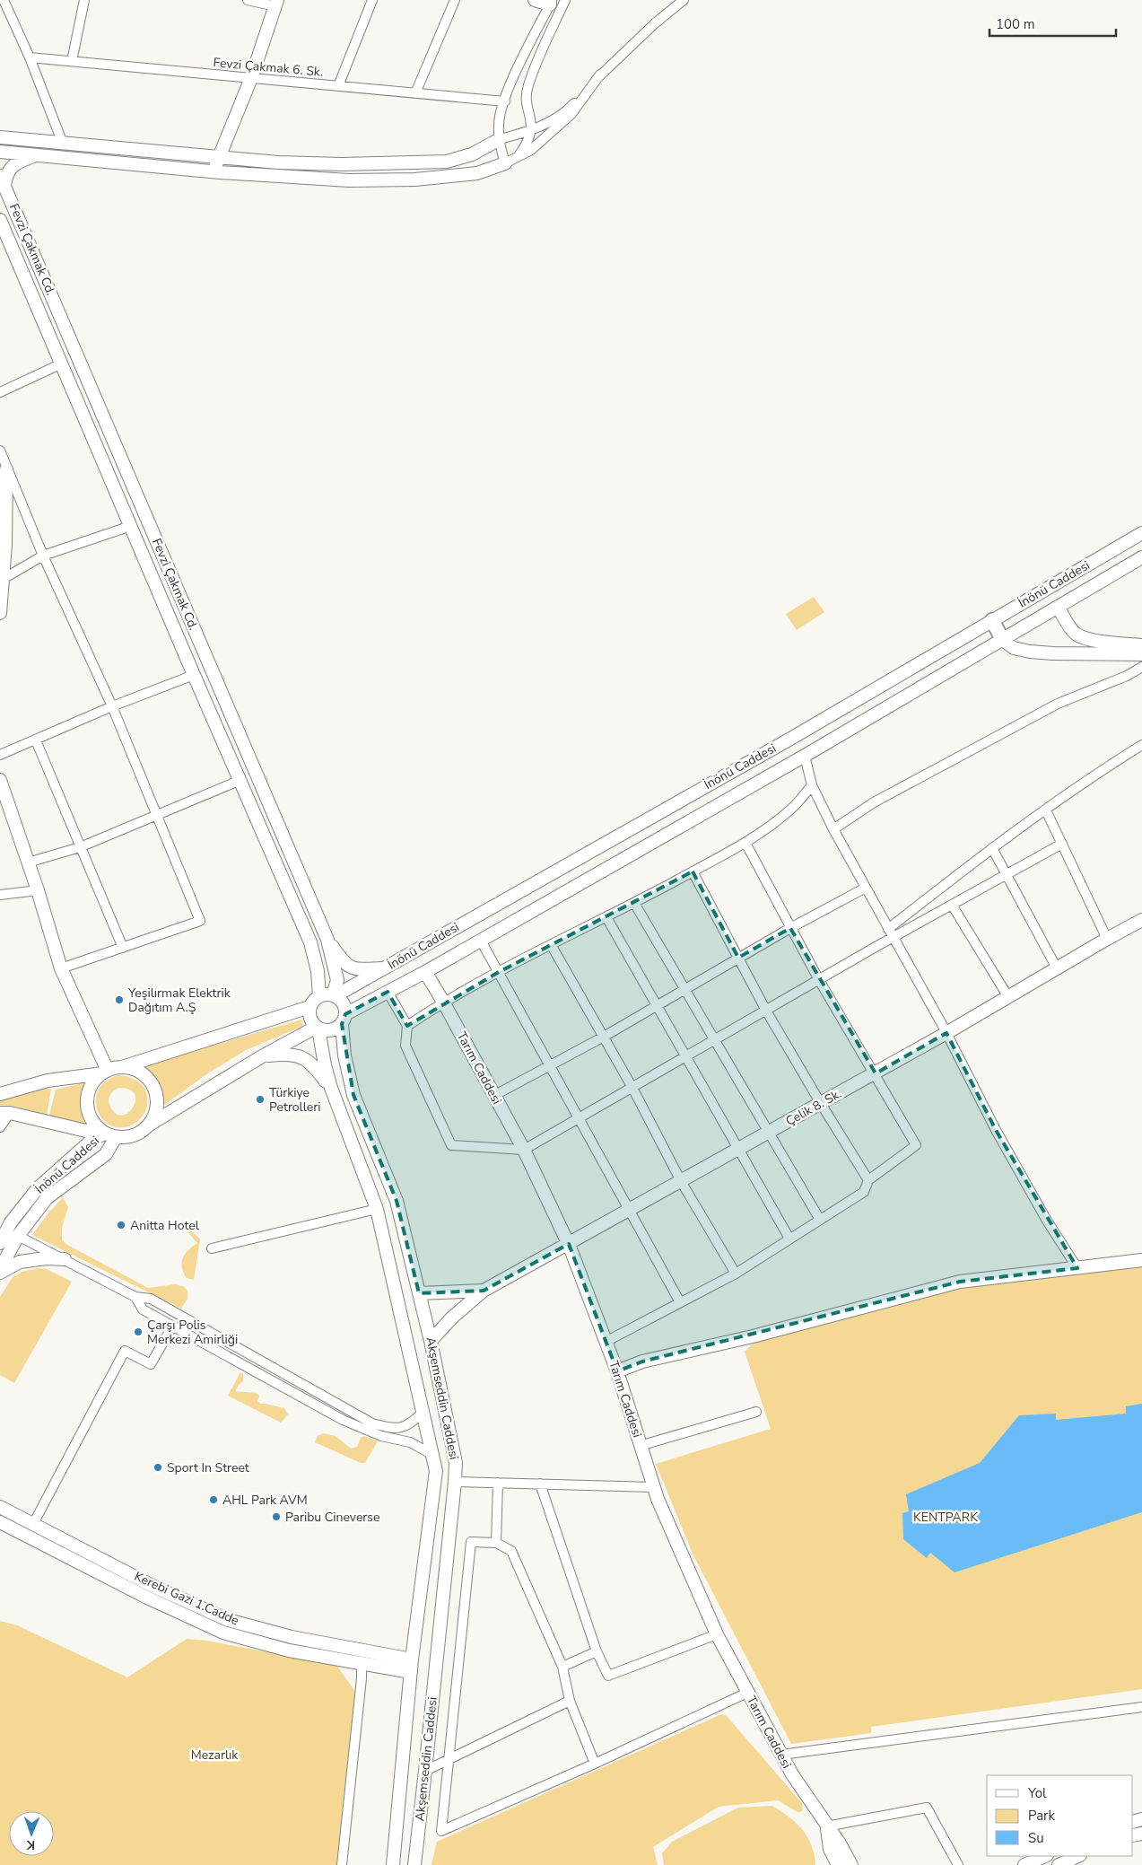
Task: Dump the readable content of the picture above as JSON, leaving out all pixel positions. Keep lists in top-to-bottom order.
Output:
{
  "streets": {
    "main road": [
      "Fevzi Çakmak Cd.",
      "İnönü Caddesi",
      "Tarım Caddesi",
      "Çelik 8. Sk.",
      "Akşemseddin Caddesi",
      "Kerebi Gazi 1.Cadde"
    ],
    "street": ["Fevzi Çakmak 6. Sk."]
  },
  "crossings": [
    ["Fevzi Çakmak Cd.", "İnönü Caddesi"],
    ["Fevzi Çakmak Cd.", "Akşemseddin Caddesi"],
    ["İnönü Caddesi", "Tarım Caddesi"],
    ["İnönü Caddesi", "Akşemseddin Caddesi"],
    ["Tarım Caddesi", "Çelik 8. Sk."],
    ["Akşemseddin Caddesi", "Kerebi Gazi 1.Cadde"]
  ],
  "parks": ["KENTPARK", "Mezarlık"],
  "places": [
    "Yeşilırmak Elektrik Dağıtım A.Ş",
    "Türkiye Petrolleri",
    "Anitta Hotel",
    "Çarşı Polis Merkezi Amirliği",
    "Sport In Street",
    "AHL Park AVM",
    "Paribu Cineverse"
  ],
  "legend": ["Yol", "Park", "Su"],
  "scale_bar": "100 m",
  "north": "bottom"
}
